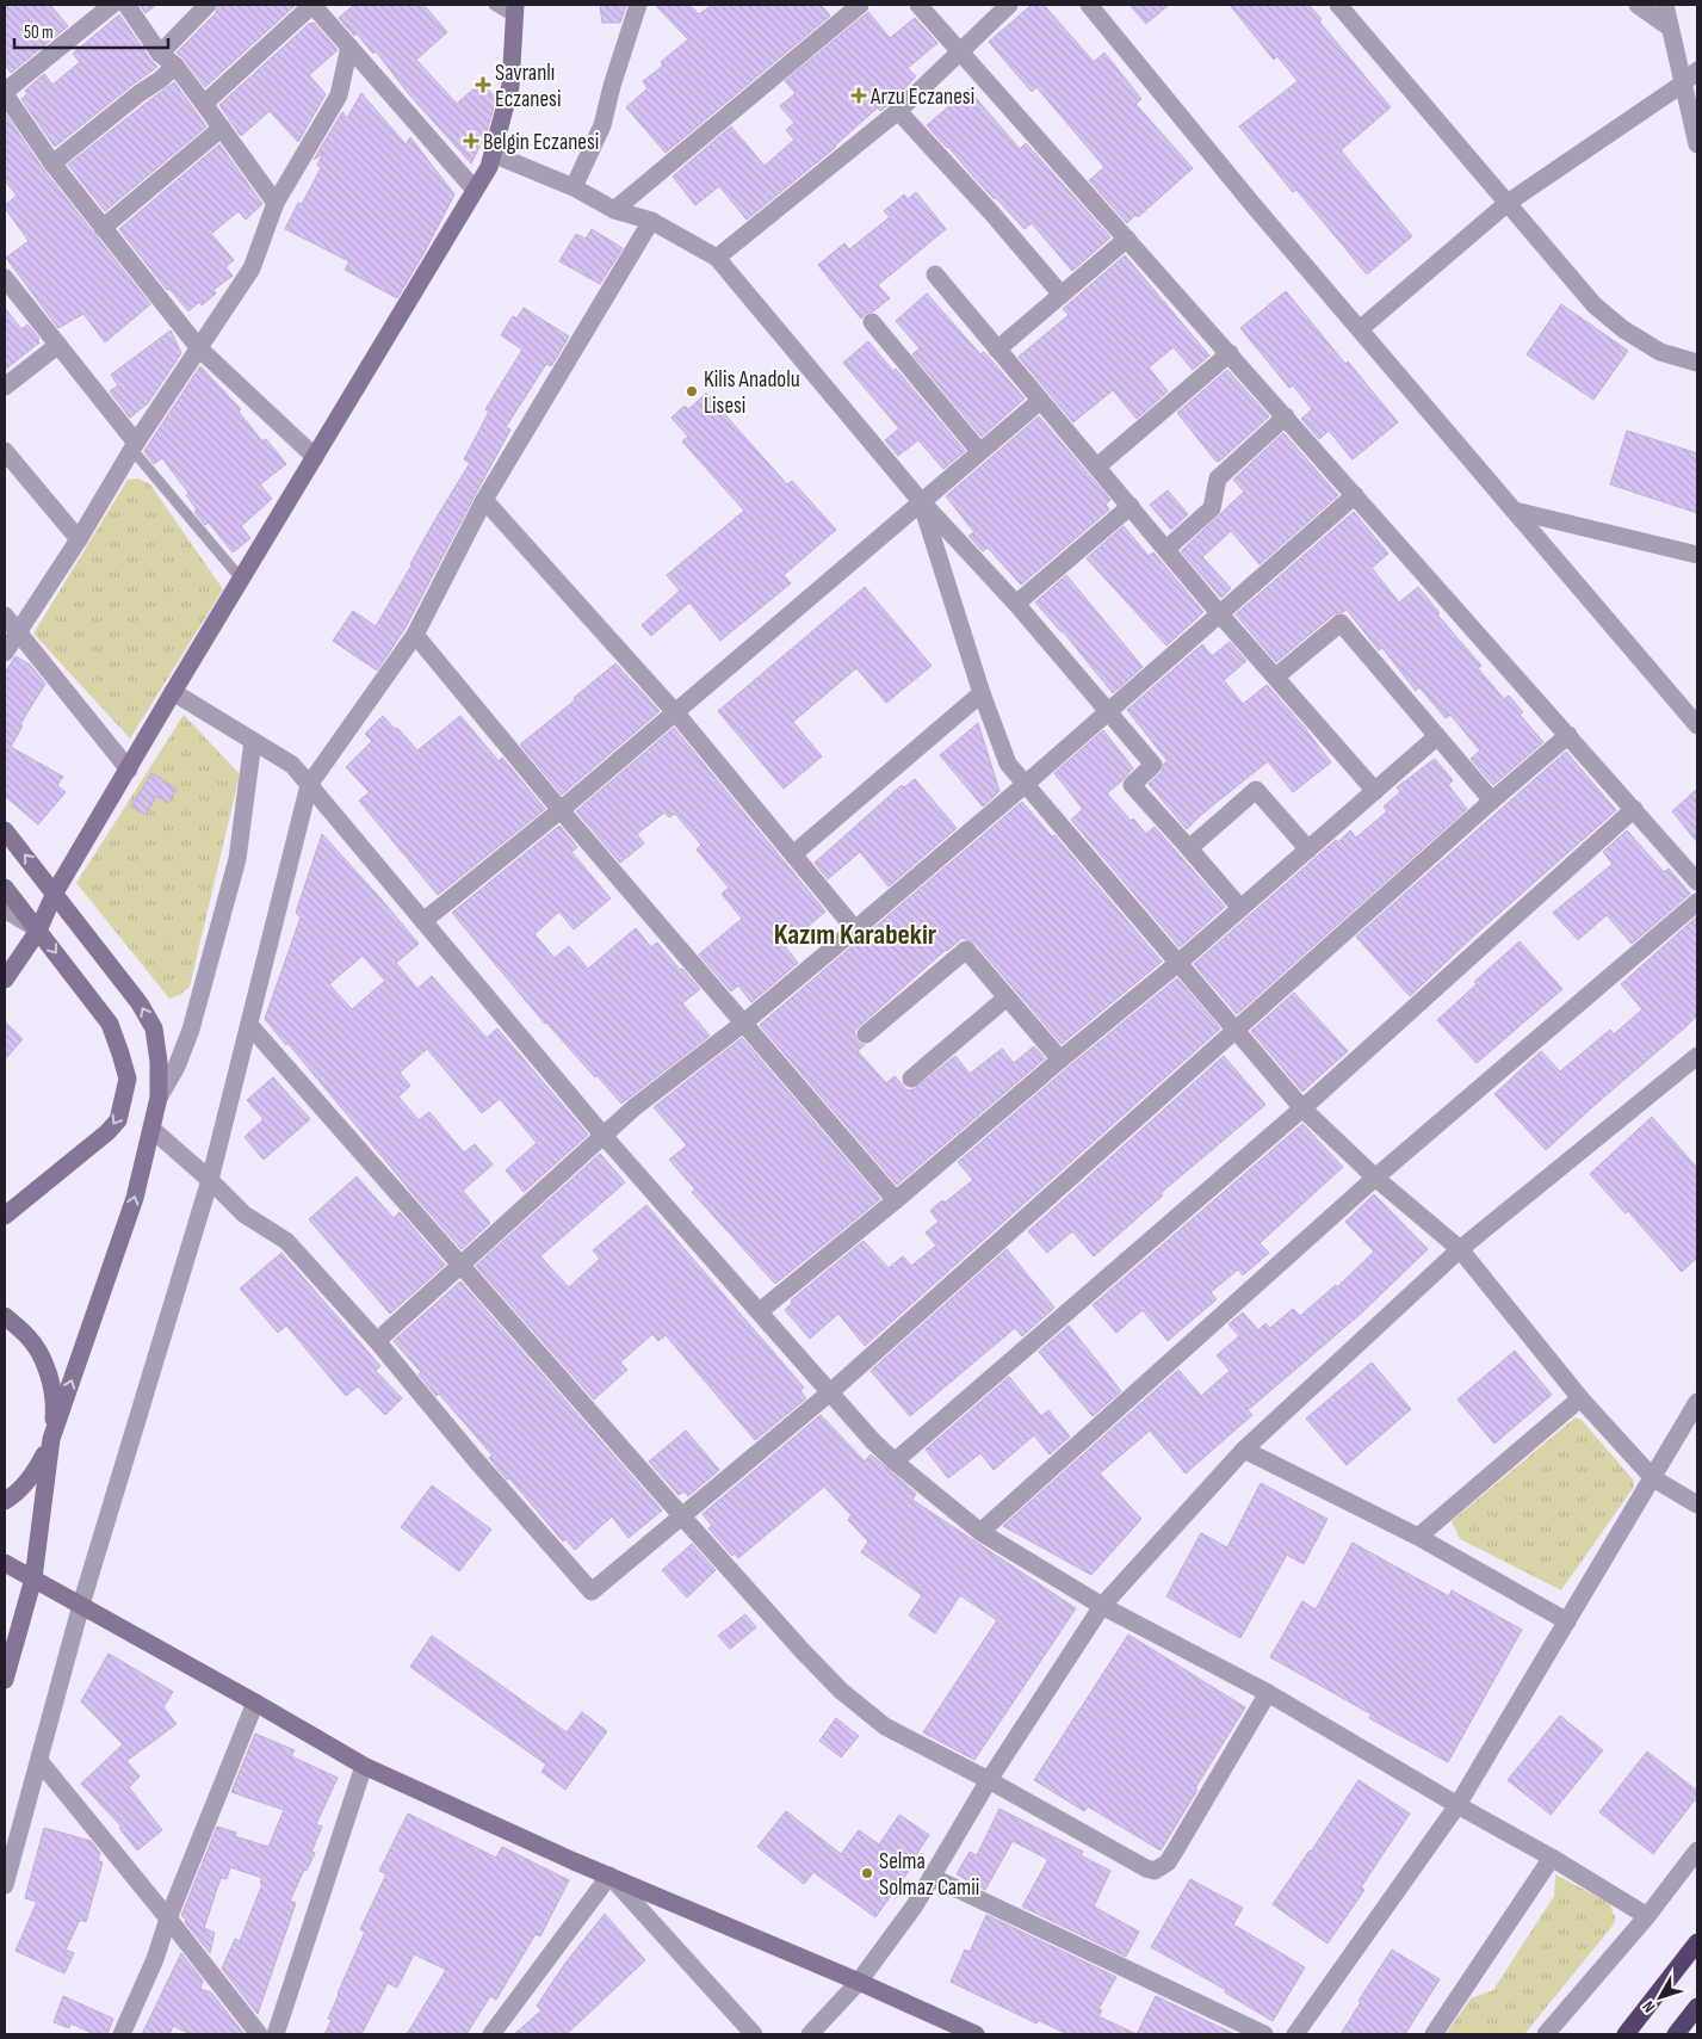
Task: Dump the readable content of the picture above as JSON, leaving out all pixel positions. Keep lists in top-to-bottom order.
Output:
{
  "districts": ["Kazım Karabekir"],
  "places": {
    "health": ["Savranlı Eczanesi", "Arzu Eczanesi", "Belgin Eczanesi"],
    "other": ["Kilis Anadolu Lisesi", "Selma Solmaz Camii"]
  },
  "scale_bar": "50 m",
  "north": "bottom left"
}
